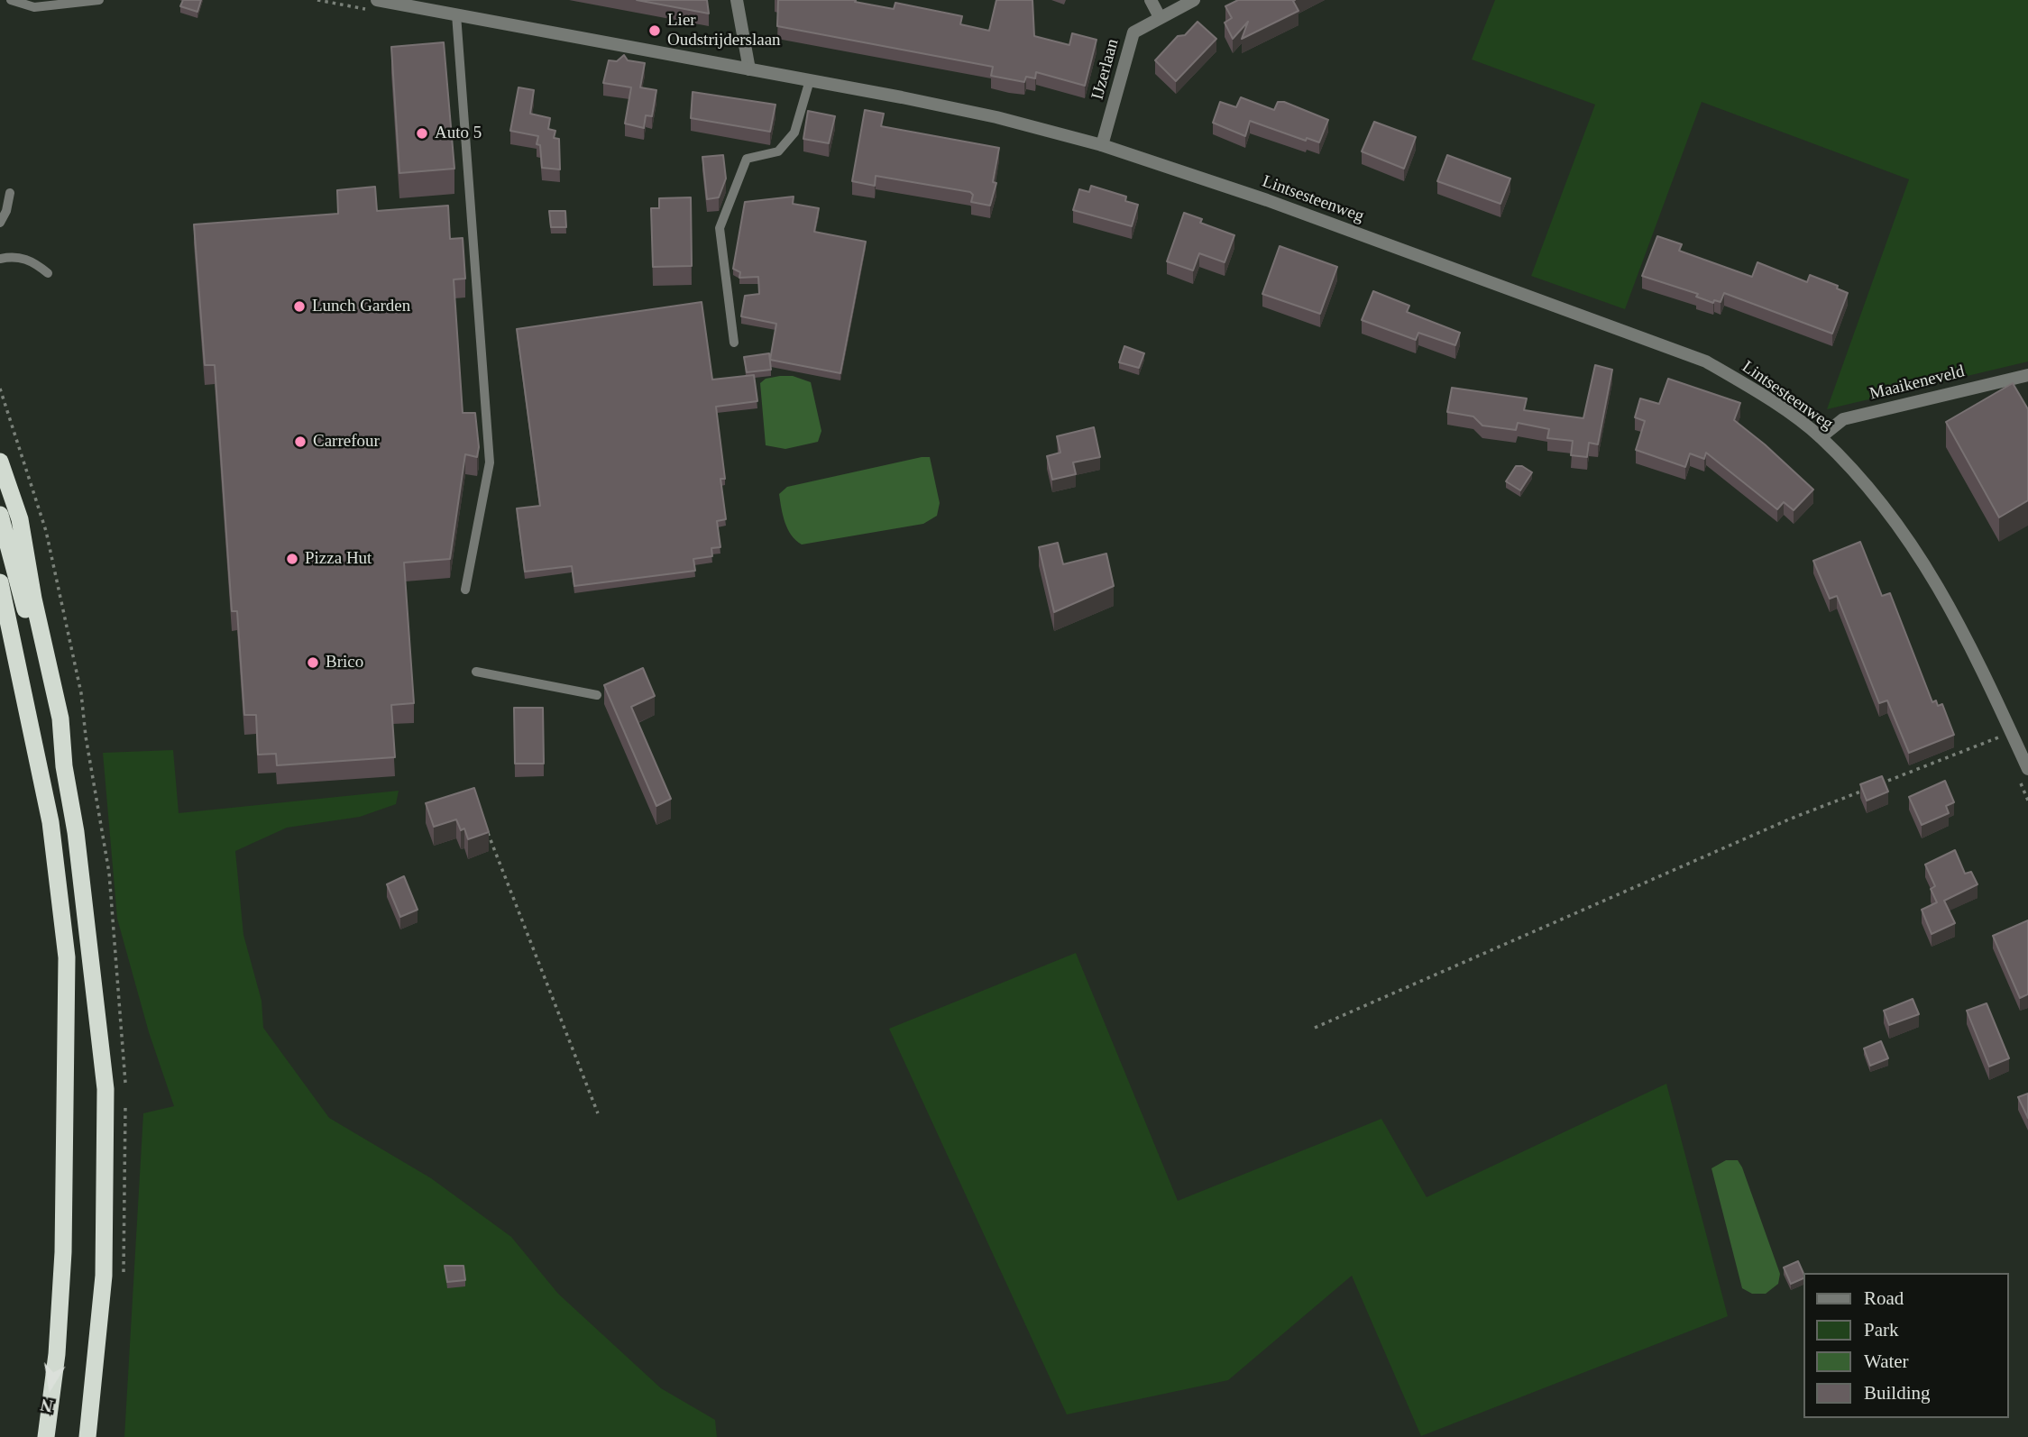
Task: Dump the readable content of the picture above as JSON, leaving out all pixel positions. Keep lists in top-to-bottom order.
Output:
{
  "streets": {
    "street": ["IJzerlaan", "Lintsesteenweg", "Maaikeneveld"]
  },
  "crossings": [
    ["IJzerlaan", "Lintsesteenweg"],
    ["Lintsesteenweg", "Maaikeneveld"]
  ],
  "places": [
    "Lier Oudstrijderslaan",
    "Auto 5",
    "Lunch Garden",
    "Carrefour",
    "Pizza Hut",
    "Brico"
  ],
  "legend": [
    "Road",
    "Park",
    "Water",
    "Building"
  ],
  "north": "bottom"
}
